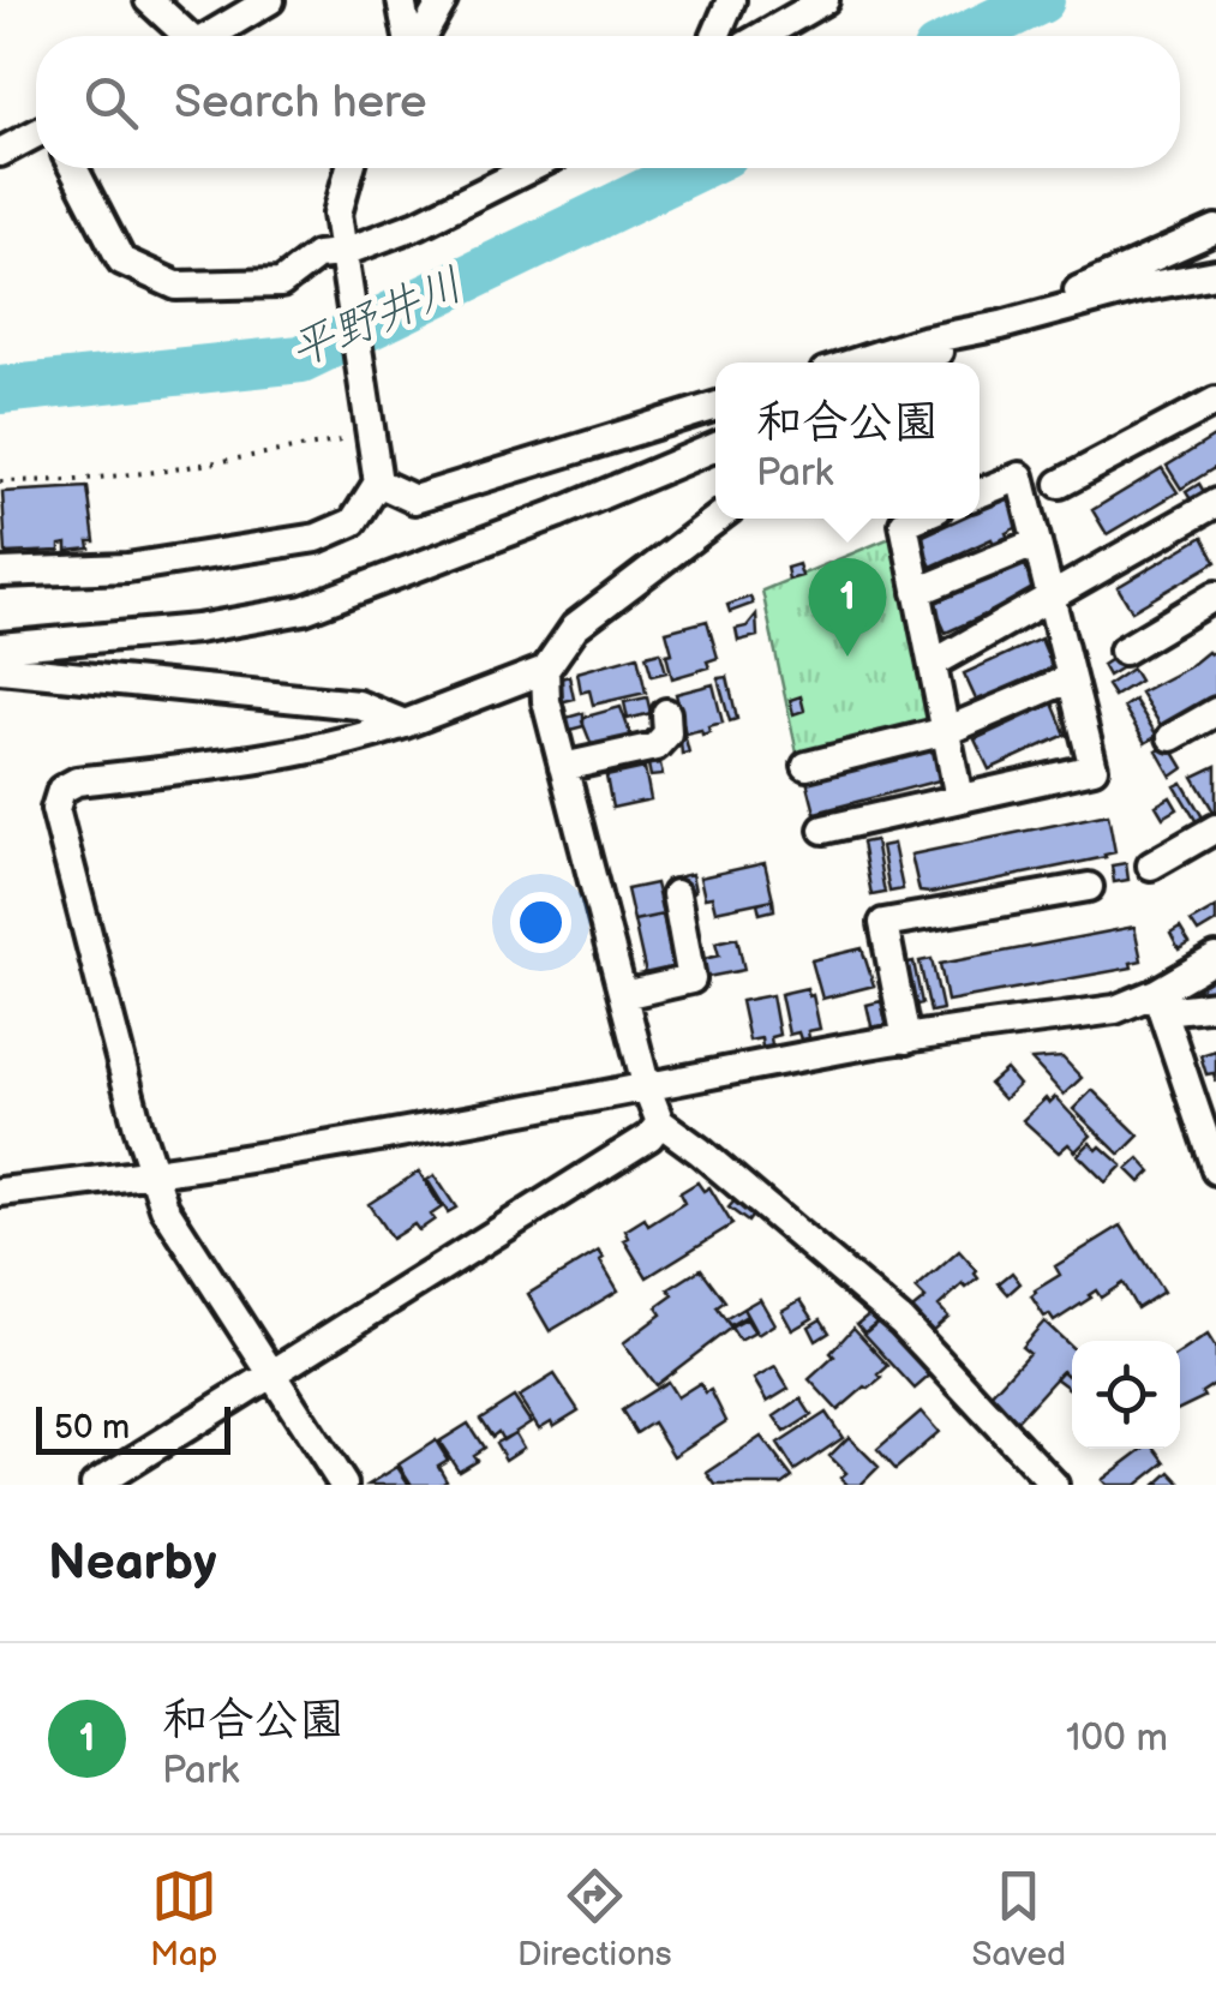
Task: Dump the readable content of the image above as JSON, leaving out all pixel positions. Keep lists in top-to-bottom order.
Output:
{
  "water": ["平野井川"],
  "scale_bar": "50 m",
  "page": {
    "search": "Search here",
    "popup": ["和合公園", "Park"],
    "pins": "1",
    "scale": "50 m",
    "heading": "Nearby",
    "list": [
      {
        "mark": "1",
        "name": "和合公園",
        "note": "Park",
        "value": "100 m"
      }
    ],
    "nav": ["Map", "Directions", "Saved"]
  }
}
